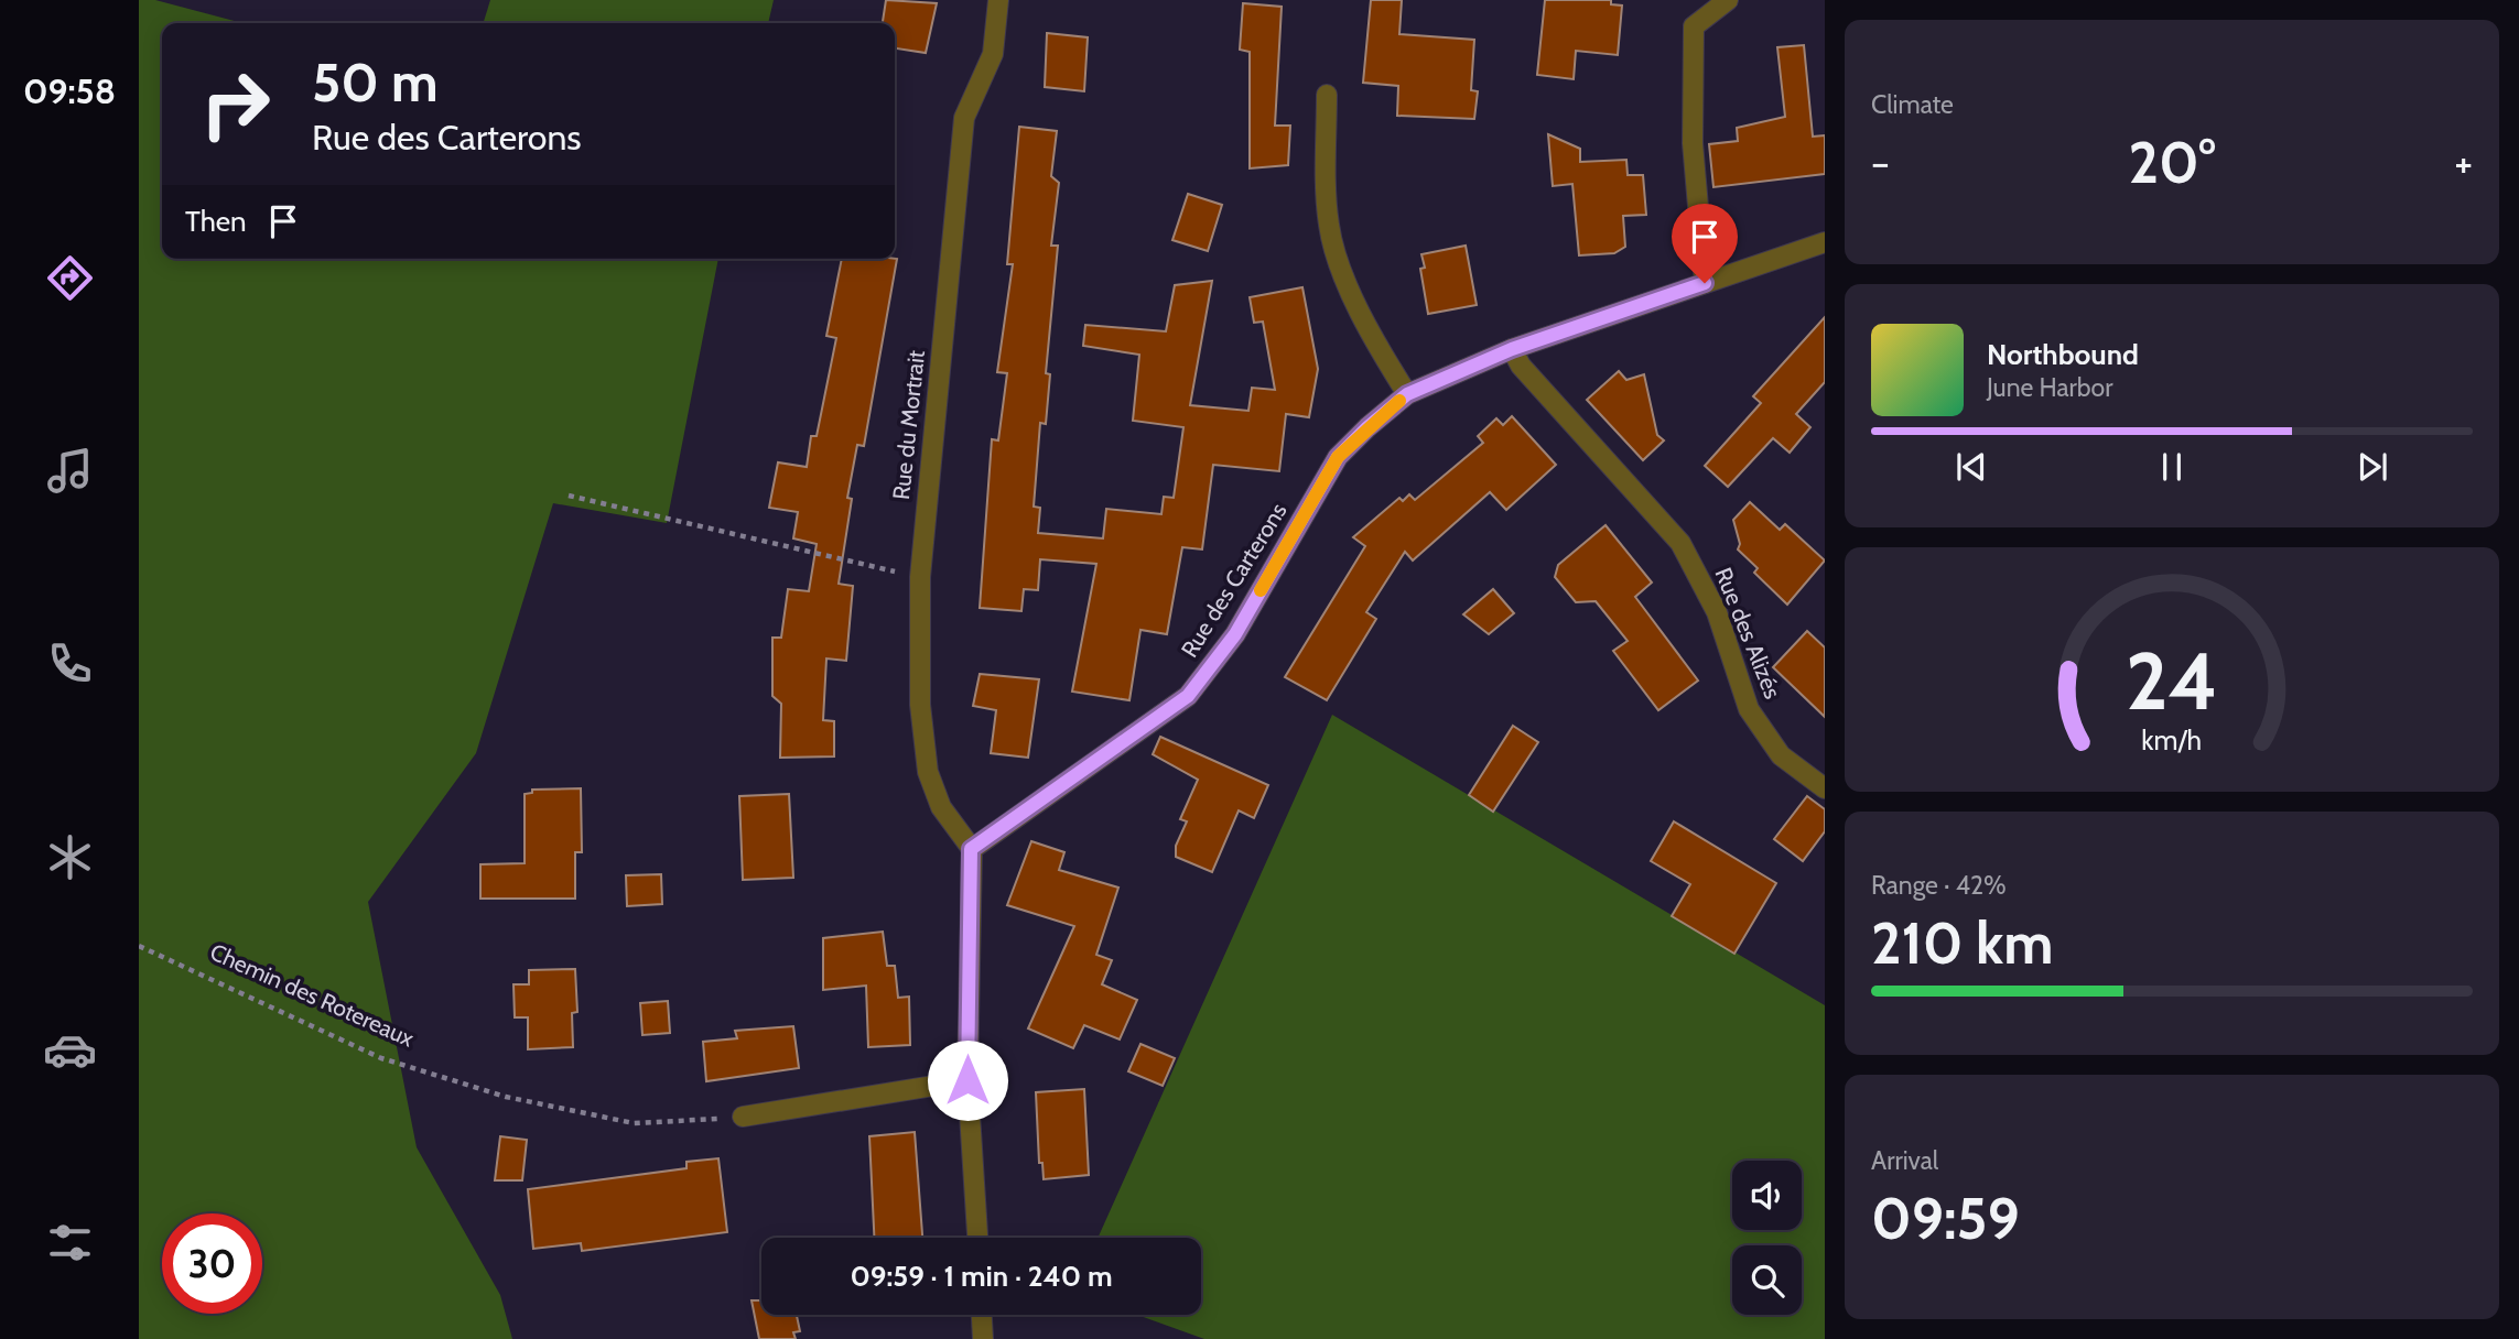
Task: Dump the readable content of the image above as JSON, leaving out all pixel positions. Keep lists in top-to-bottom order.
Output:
{
  "streets": {
    "street": ["Rue du Mortrait", "Rue des Carterons", "Rue des Alizés"],
    "path": ["Chemin des Rotereaux"]
  },
  "crossings": [
    ["Rue du Mortrait", "Rue des Carterons"],
    ["Rue des Carterons", "Rue des Alizés"]
  ],
  "page": {
    "tabs": "09:58",
    "tile": [
      "Climate",
      ["Range · 42%", "210 km"],
      ["Arrival", "09:59"]
    ],
    "turn": ["50 m", "Rue des Carterons"],
    "heat": ["−", "20°", "+"],
    "then": "Then",
    "song": ["Northbound", "June Harbor"],
    "limit": "30",
    "trip": "09:59 · 1 min · 240 m",
    "gauge": ["24", "km/h"]
  }
}
